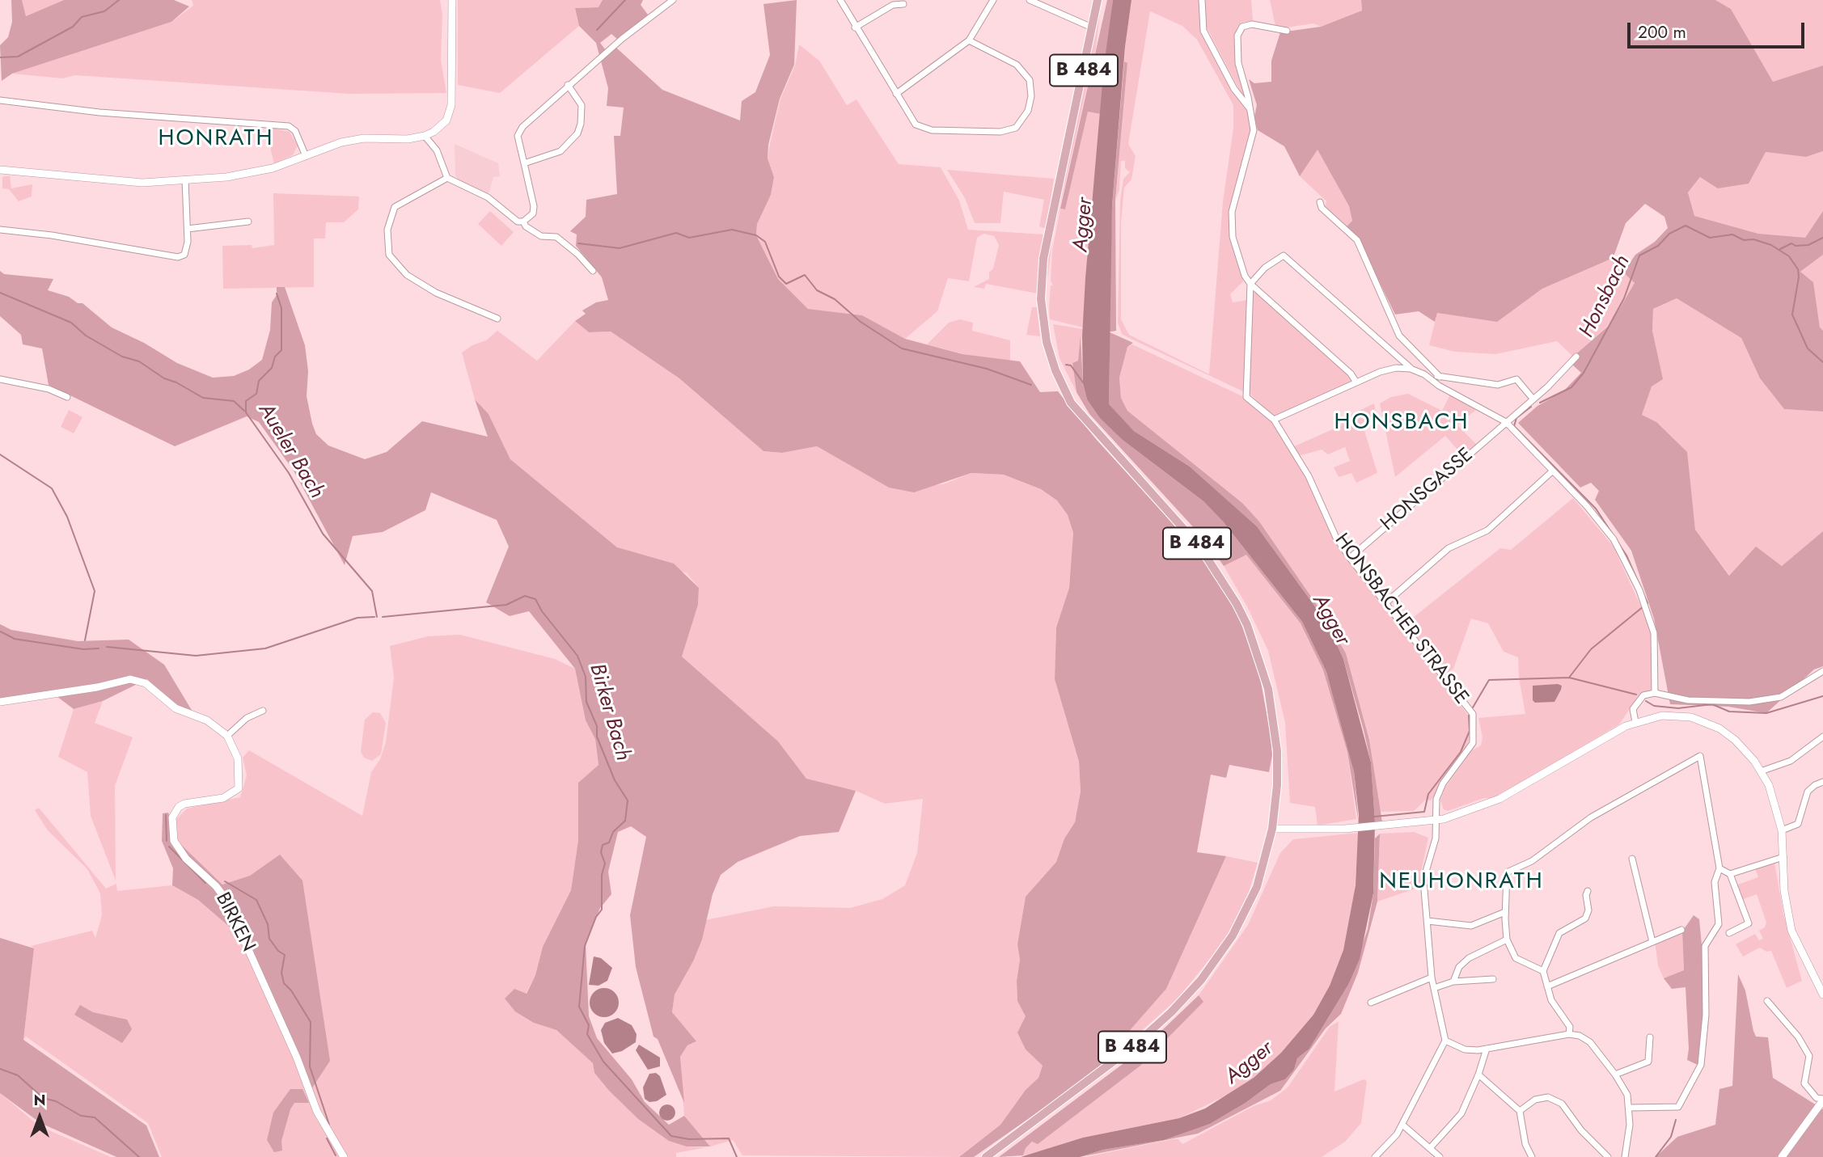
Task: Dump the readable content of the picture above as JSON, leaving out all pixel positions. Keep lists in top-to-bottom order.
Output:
{
  "streets": {
    "main road": ["B 484"],
    "street": ["HONSGASSE", "HONSBACHER STRASSE", "BIRKEN"]
  },
  "crossings": [
    ["HONSGASSE", "HONSBACHER STRASSE"]
  ],
  "districts": ["HONRATH", "HONSBACH", "NEUHONRATH"],
  "water": [
    "Agger",
    "Honsbach",
    "Aueler Bach",
    "Birker Bach"
  ],
  "scale_bar": "200 m",
  "north": "top"
}
